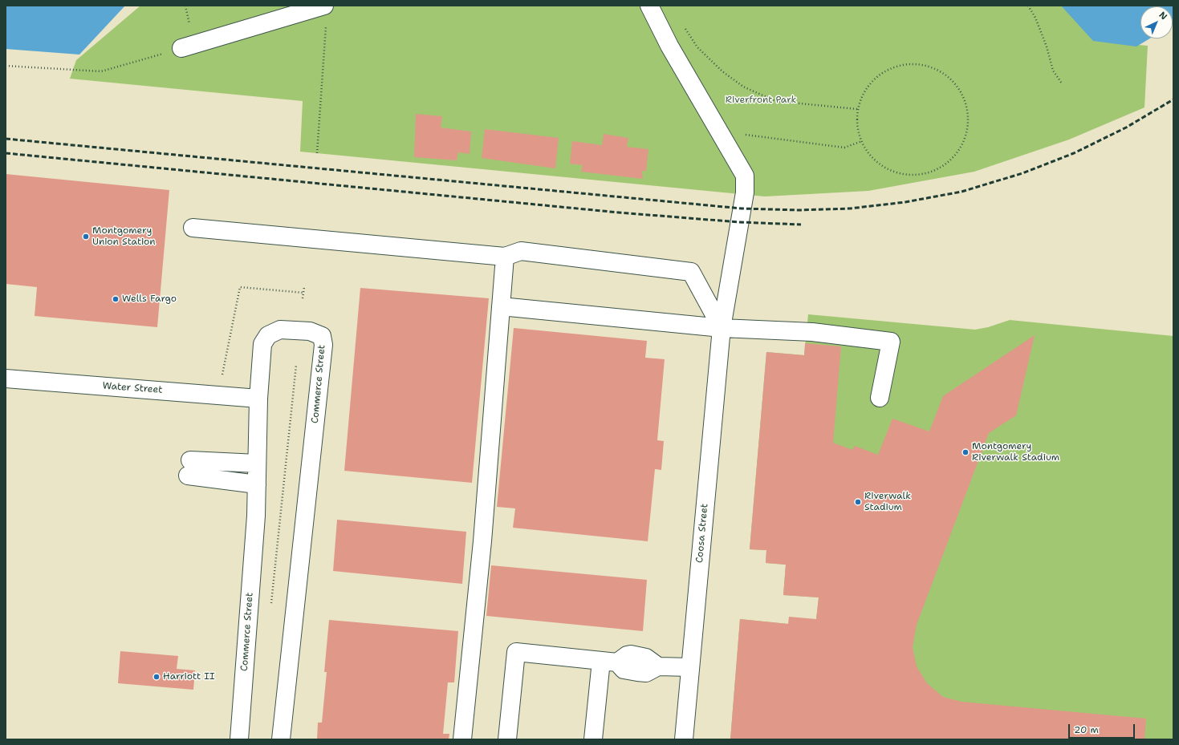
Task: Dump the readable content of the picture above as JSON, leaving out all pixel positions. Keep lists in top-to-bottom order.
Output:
{
  "streets": {
    "street": ["Commerce Street", "Water Street", "Coosa Street"]
  },
  "crossings": [
    ["Commerce Street", "Water Street"]
  ],
  "parks": ["Riverfront Park"],
  "places": [
    "Montgomery Union Station",
    "Wells Fargo",
    "Montgomery Riverwalk Stadium",
    "Riverwalk Stadium",
    "Harriott II"
  ],
  "scale_bar": "20 m",
  "north": "top right"
}
